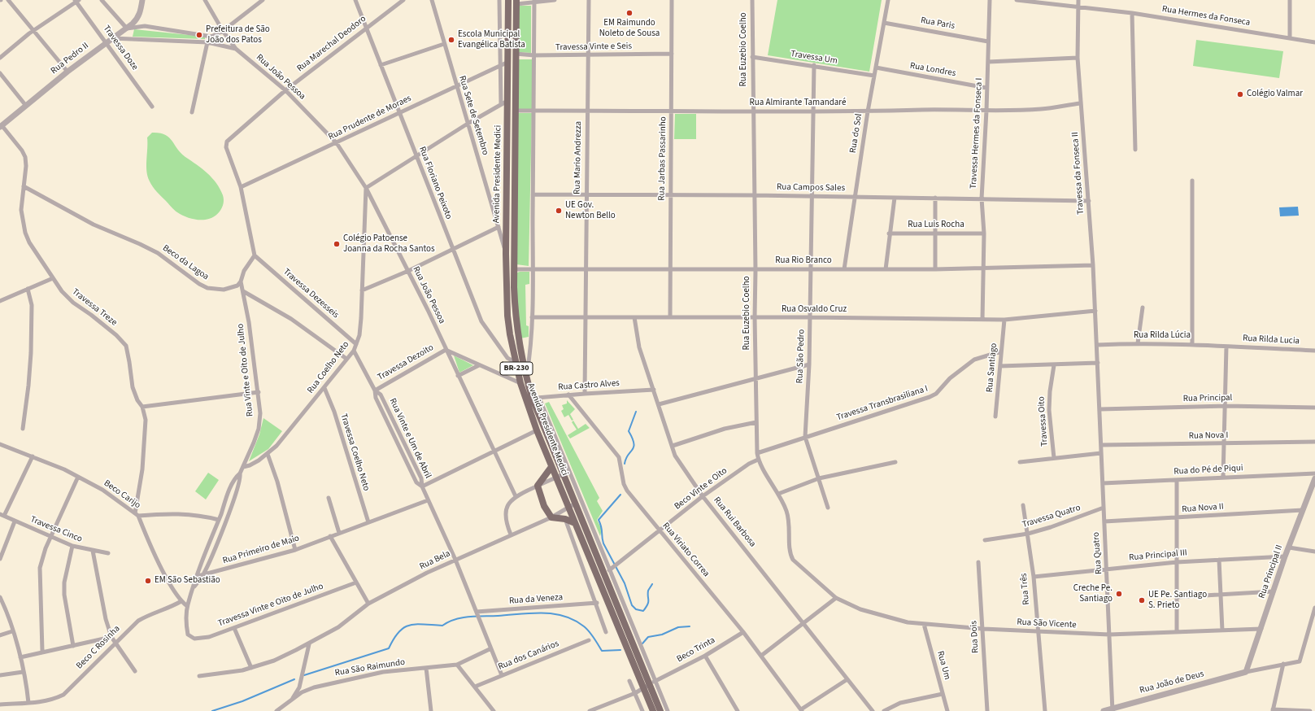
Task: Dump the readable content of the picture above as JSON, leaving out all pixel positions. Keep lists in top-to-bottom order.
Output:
{
  "streets": {
    "main road": ["Avenida Presidente Medici", "BR-230"],
    "street": [
      "Rua Hermes da Fonseca",
      "Rua Paris",
      "Rua Marechal Deodoro",
      "Travessa Vinte e Seis",
      "Travessa Doze",
      "Rua Euzebio Coelho",
      "Travessa Um",
      "Rua Pedro II",
      "Rua Londres",
      "Rua João Pessoa",
      "Rua Almirante Tamandaré",
      "Rua Sete de Setembro",
      "Rua Prudente de Moraes",
      "Rua do Sol",
      "Travessa Hermes da Fonseca I",
      "Rua Mario Andrezza",
      "Rua Jarbas Passarinho",
      "Travessa da Fonseca II",
      "Rua Floriano Peixoto",
      "Rua Campos Sales",
      "Rua Luis Rocha",
      "Rua Rio Branco",
      "Beco da Lagoa",
      "Travessa Dezesseis",
      "Travessa Treze",
      "Rua Osvaldo Cruz",
      "Rua Rilda Lúcia",
      "Rua Rilda Lucia",
      "Rua São Pedro",
      "Travessa Dezoito",
      "Rua Coelho Neto",
      "Rua Santiago",
      "Rua Vinte e Oito de Julho",
      "Rua Castro Alves",
      "Rua Principal",
      "Travessa Transbrasiliana I",
      "Travessa Oito",
      "Rua Nova I",
      "Rua Vinte e Um de Abril",
      "Travessa Coelho Neto",
      "Rua do Pé de Piqui",
      "Beco Vinte e Oito",
      "Beco Carijo",
      "Rua Nova II",
      "Travessa Quatro",
      "Rua Rui Barbosa",
      "Travessa Cinco",
      "Rua Primeiro de Maio",
      "Rua Viriato Correa",
      "Rua Quatro",
      "Rua Principal III",
      "Rua Bela",
      "Rua Principal II",
      "Rua Três",
      "Rua da Veneza",
      "Travessa Vinte e Oito de Julho",
      "Rua São Vicente",
      "Rua Dois",
      "Beco C Rosinha",
      "Beco Trinta",
      "Rua dos Canários",
      "Rua Um",
      "Rua São Raimundo",
      "Rua João de Deus"
    ]
  },
  "crossings": [
    ["Rua Hermes da Fonseca", "Travessa da Fonseca II"],
    ["Rua Paris", "Rua do Sol"],
    ["Rua Paris", "Travessa Hermes da Fonseca I"],
    ["Rua Marechal Deodoro", "Rua João Pessoa"],
    ["Rua Marechal Deodoro", "Rua Prudente de Moraes"],
    ["Rua Marechal Deodoro", "Rua Floriano Peixoto"],
    ["Travessa Vinte e Seis", "Rua Mario Andrezza"],
    ["Travessa Vinte e Seis", "Rua Jarbas Passarinho"],
    ["Travessa Vinte e Seis", "Avenida Presidente Medici"],
    ["Travessa Doze", "Rua Pedro II"],
    ["Rua Euzebio Coelho", "Travessa Um"],
    ["Rua Euzebio Coelho", "Rua Almirante Tamandaré"],
    ["Rua Euzebio Coelho", "Rua Campos Sales"],
    ["Rua Euzebio Coelho", "Rua Rio Branco"],
    ["Rua Euzebio Coelho", "Rua Osvaldo Cruz"],
    ["Rua Euzebio Coelho", "Travessa Transbrasiliana I"],
    ["Rua Euzebio Coelho", "Beco Vinte e Oito"],
    ["Rua Euzebio Coelho", "Rua São Vicente"],
    ["Travessa Um", "Rua do Sol"],
    ["Travessa Um", "Rua São Pedro"],
    ["Rua Pedro II", "Rua João Pessoa"],
    ["Rua Pedro II", "Travessa Treze"],
    ["Rua Londres", "Rua do Sol"],
    ["Rua Londres", "Travessa Hermes da Fonseca I"],
    ["Rua João Pessoa", "Rua Prudente de Moraes"],
    ["Rua João Pessoa", "Travessa Dezoito"],
    ["Rua João Pessoa", "Rua Coelho Neto"],
    ["Rua Almirante Tamandaré", "Rua do Sol"],
    ["Rua Almirante Tamandaré", "Travessa Hermes da Fonseca I"],
    ["Rua Almirante Tamandaré", "Rua Mario Andrezza"],
    ["Rua Almirante Tamandaré", "Rua Jarbas Passarinho"],
    ["Rua Almirante Tamandaré", "Travessa da Fonseca II"],
    ["Rua Almirante Tamandaré", "Avenida Presidente Medici"],
    ["Rua Almirante Tamandaré", "Rua São Pedro"],
    ["Rua Sete de Setembro", "Rua Prudente de Moraes"],
    ["Rua Sete de Setembro", "Avenida Presidente Medici"],
    ["Rua Prudente de Moraes", "Avenida Presidente Medici"],
    ["Rua Prudente de Moraes", "Rua Floriano Peixoto"],
    ["Rua do Sol", "Rua Campos Sales"],
    ["Rua do Sol", "Rua Rio Branco"],
    ["Travessa Hermes da Fonseca I", "Rua Campos Sales"],
    ["Travessa Hermes da Fonseca I", "Rua Luis Rocha"],
    ["Travessa Hermes da Fonseca I", "Rua Rio Branco"],
    ["Travessa Hermes da Fonseca I", "Rua Osvaldo Cruz"],
    ["Rua Mario Andrezza", "Rua Campos Sales"],
    ["Rua Mario Andrezza", "Rua Rio Branco"],
    ["Rua Mario Andrezza", "Rua Osvaldo Cruz"],
    ["Rua Mario Andrezza", "Rua Castro Alves"],
    ["Rua Jarbas Passarinho", "Rua Campos Sales"],
    ["Rua Jarbas Passarinho", "Rua Rio Branco"],
    ["Rua Jarbas Passarinho", "Rua Osvaldo Cruz"],
    ["Travessa da Fonseca II", "Rua Campos Sales"],
    ["Travessa da Fonseca II", "Rua Rio Branco"],
    ["Travessa da Fonseca II", "Rua Osvaldo Cruz"],
    ["Travessa da Fonseca II", "Rua Rilda Lúcia"],
    ["Travessa da Fonseca II", "Rua Quatro"],
    ["Avenida Presidente Medici", "Rua Floriano Peixoto"],
    ["Avenida Presidente Medici", "Rua Campos Sales"],
    ["Avenida Presidente Medici", "Rua Rio Branco"],
    ["Avenida Presidente Medici", "Rua Osvaldo Cruz"],
    ["Avenida Presidente Medici", "Rua Castro Alves"],
    ["Avenida Presidente Medici", "Rua Bela"],
    ["Avenida Presidente Medici", "Beco Trinta"],
    ["Rua Campos Sales", "Rua São Pedro"],
    ["Rua Rio Branco", "Rua São Pedro"],
    ["Beco da Lagoa", "Travessa Treze"],
    ["Beco da Lagoa", "Rua Vinte e Oito de Julho"],
    ["Travessa Dezesseis", "Rua Coelho Neto"],
    ["Travessa Treze", "Beco Carijo"],
    ["Rua Osvaldo Cruz", "Rua São Pedro"],
    ["Rua Osvaldo Cruz", "Rua Santiago"],
    ["Rua Osvaldo Cruz", "Rua Rui Barbosa"],
    ["Rua Rilda Lúcia", "Rua Rilda Lucia"],
    ["Rua Rilda Lúcia", "Rua Quatro"],
    ["Rua São Pedro", "Travessa Transbrasiliana I"],
    ["Travessa Dezoito", "Rua Vinte e Um de Abril"],
    ["Rua Coelho Neto", "Rua Vinte e Oito de Julho"],
    ["Rua Coelho Neto", "Rua Vinte e Um de Abril"],
    ["Rua Coelho Neto", "Travessa Coelho Neto"],
    ["Rua Santiago", "Travessa Transbrasiliana I"],
    ["Rua Vinte e Oito de Julho", "Beco Carijo"],
    ["Rua Vinte e Oito de Julho", "Rua Primeiro de Maio"],
    ["Rua Vinte e Oito de Julho", "Travessa Vinte e Oito de Julho"],
    ["Rua Castro Alves", "Rua Rui Barbosa"],
    ["Rua Castro Alves", "Rua Viriato Correa"],
    ["Rua Principal", "Rua Quatro"],
    ["Rua Nova I", "Rua Quatro"],
    ["Rua Vinte e Um de Abril", "Rua Primeiro de Maio"],
    ["Rua Vinte e Um de Abril", "Rua Bela"],
    ["Rua Vinte e Um de Abril", "Rua da Veneza"],
    ["Rua Vinte e Um de Abril", "Rua dos Canários"],
    ["Rua Vinte e Um de Abril", "Rua São Raimundo"],
    ["Travessa Coelho Neto", "Rua Primeiro de Maio"],
    ["Rua do Pé de Piqui", "Rua Quatro"],
    ["Beco Vinte e Oito", "Rua Rui Barbosa"],
    ["Beco Vinte e Oito", "Rua Viriato Correa"],
    ["Beco Carijo", "Beco C Rosinha"],
    ["Rua Nova II", "Rua Quatro"],
    ["Rua Nova II", "Rua Principal II"],
    ["Travessa Quatro", "Rua Quatro"],
    ["Travessa Quatro", "Rua Três"],
    ["Rua Viriato Correa", "Beco Trinta"],
    ["Rua Quatro", "Rua Principal III"],
    ["Rua Quatro", "Rua São Vicente"],
    ["Rua Quatro", "Rua João de Deus"],
    ["Rua Principal III", "Rua Principal II"],
    ["Rua Principal III", "Rua Três"],
    ["Rua Principal II", "Rua São Vicente"],
    ["Rua Principal II", "Rua João de Deus"],
    ["Rua Três", "Rua São Vicente"],
    ["Rua São Vicente", "Rua Dois"],
    ["Rua São Vicente", "Rua Um"]
  ],
  "places": [
    "EM Raimundo Noleto de Sousa",
    "Prefeitura de São João dos Patos",
    "Escola Municipal Evangélica Batista",
    "Colégio Valmar",
    "UE Gov. Newton Bello",
    "Colégio Patoense Joanna da Rocha Santos",
    "EM São Sebastião",
    "Creche Pe. Santiago",
    "UE Pe. Santiago S. Prieto"
  ]
}
